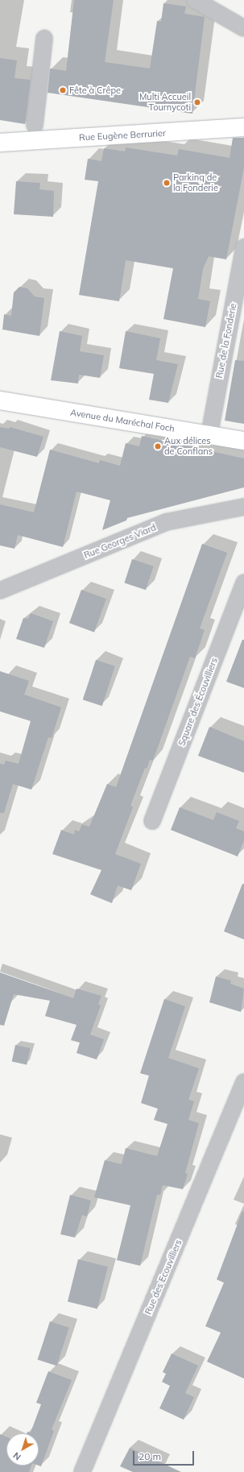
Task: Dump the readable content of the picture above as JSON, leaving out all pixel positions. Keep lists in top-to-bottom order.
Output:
{
  "streets": {
    "main road": ["Rue Eugène Berrurier", "Avenue du Maréchal Foch"],
    "street": [
      "Rue de la Fonderie",
      "Rue Georges Viard",
      "Square des Écouvilliers",
      "Rue des Ecouvilliers"
    ]
  },
  "crossings": [
    ["Rue de la Fonderie", "Avenue du Maréchal Foch"]
  ],
  "places": [
    "Fête à Crêpe",
    "Multi Accueil Tournycoti",
    "Parking de la Fonderie",
    "Aux délices de Conflans"
  ],
  "scale_bar": "20 m",
  "north": "bottom left"
}
